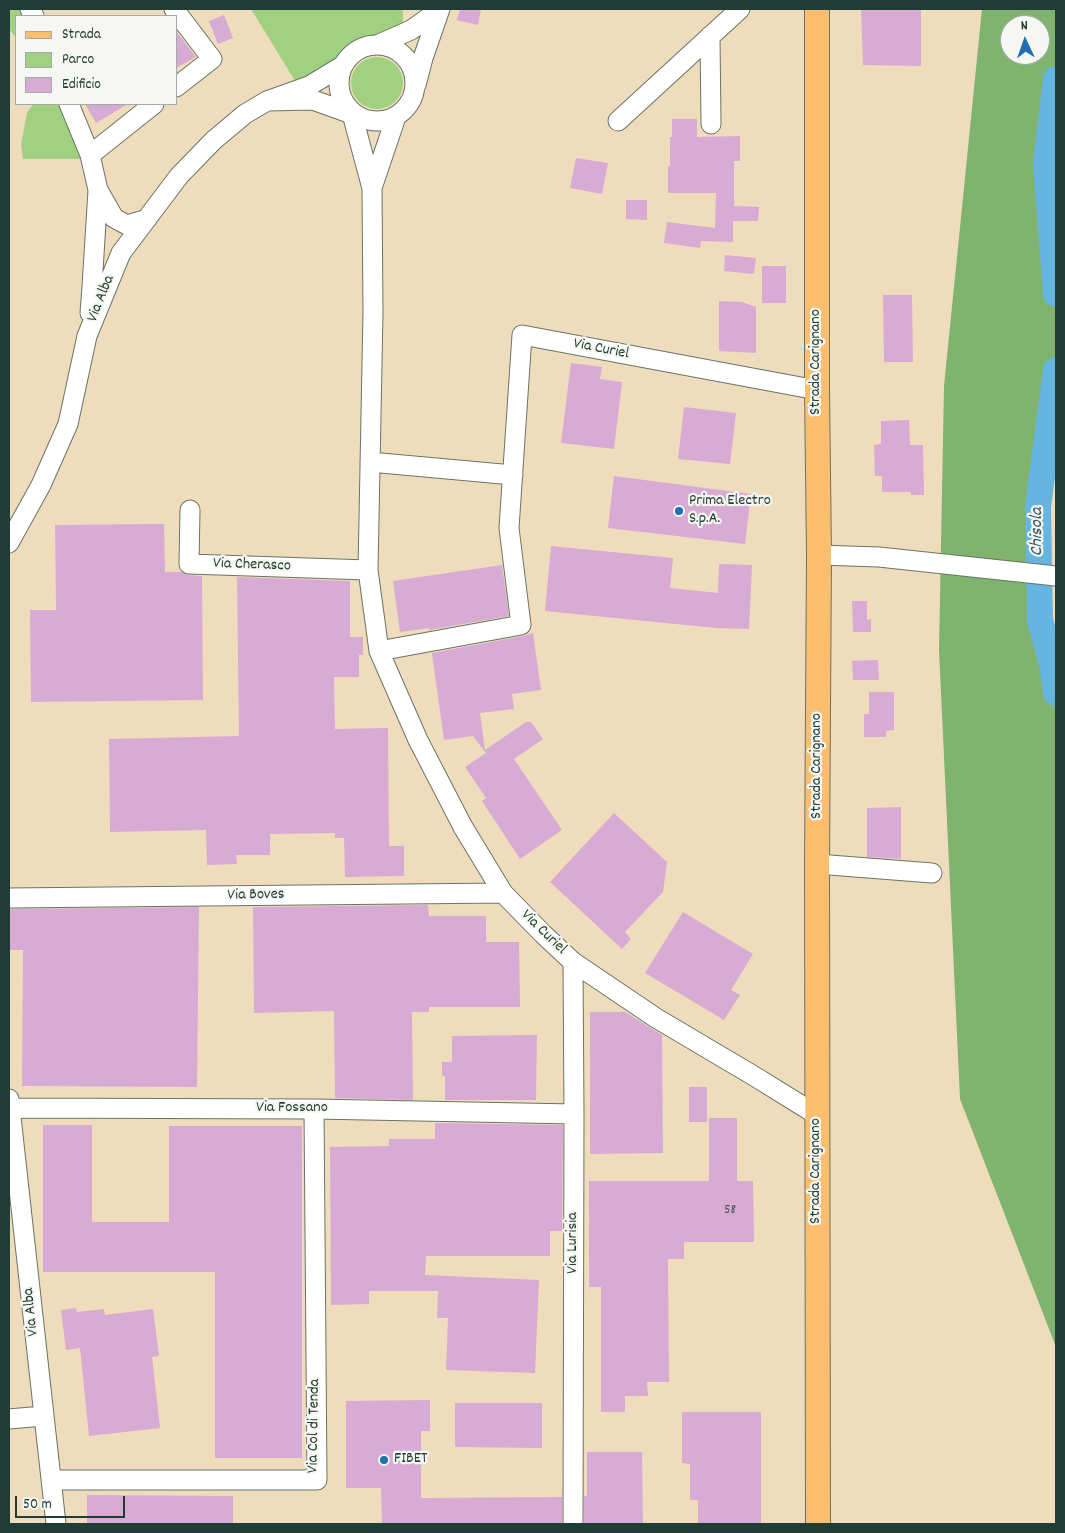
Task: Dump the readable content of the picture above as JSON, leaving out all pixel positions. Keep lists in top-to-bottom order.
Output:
{
  "streets": {
    "main road": ["Strada Carignano"],
    "street": [
      "Via Alba",
      "Via Curiel",
      "Via Cherasco",
      "Via Boves",
      "Via Fossano",
      "Via Lurisia",
      "Via Col di Tenda"
    ]
  },
  "crossings": [
    ["Via Alba", "Via Curiel"],
    ["Via Alba", "Via Fossano"],
    ["Via Alba", "Via Col di Tenda"],
    ["Via Curiel", "Strada Carignano"],
    ["Via Curiel", "Via Cherasco"],
    ["Via Curiel", "Via Boves"],
    ["Via Curiel", "Via Lurisia"],
    ["Via Fossano", "Via Lurisia"],
    ["Via Fossano", "Via Col di Tenda"]
  ],
  "water": ["Chisola"],
  "places": ["Prima Electro S.p.A.", "FIBET"],
  "house_numbers": ["58"],
  "legend": ["Strada", "Parco", "Edificio"],
  "scale_bar": "50 m",
  "north": "top"
}
